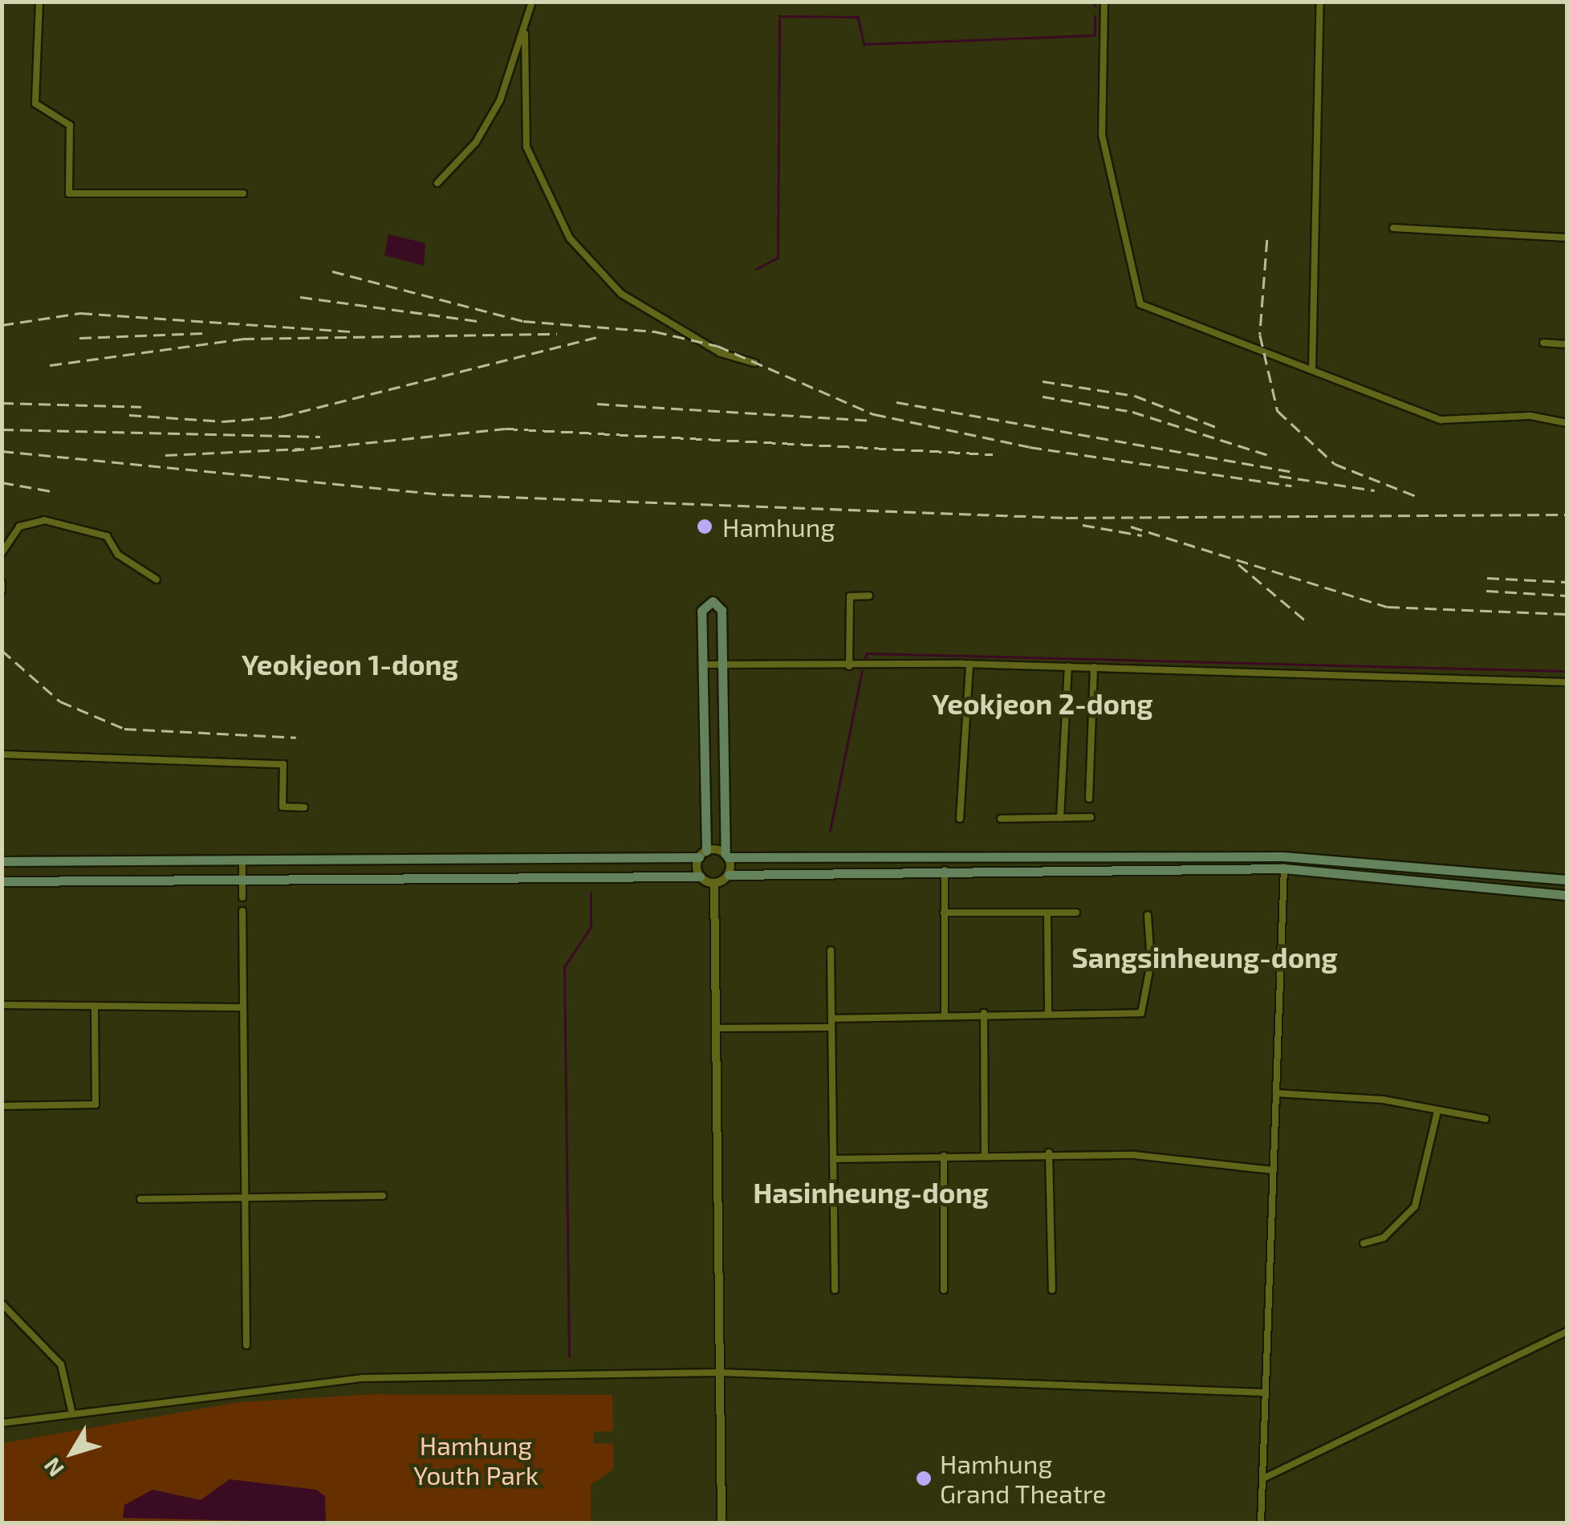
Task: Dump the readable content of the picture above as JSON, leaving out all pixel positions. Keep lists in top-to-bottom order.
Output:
{
  "districts": [
    "Yeokjeon 1-dong",
    "Yeokjeon 2-dong",
    "Sangsinheung-dong",
    "Hasinheung-dong"
  ],
  "parks": ["Hamhung Youth Park"],
  "places": ["Hamhung", "Hamhung Grand Theatre"],
  "north": "bottom left"
}
